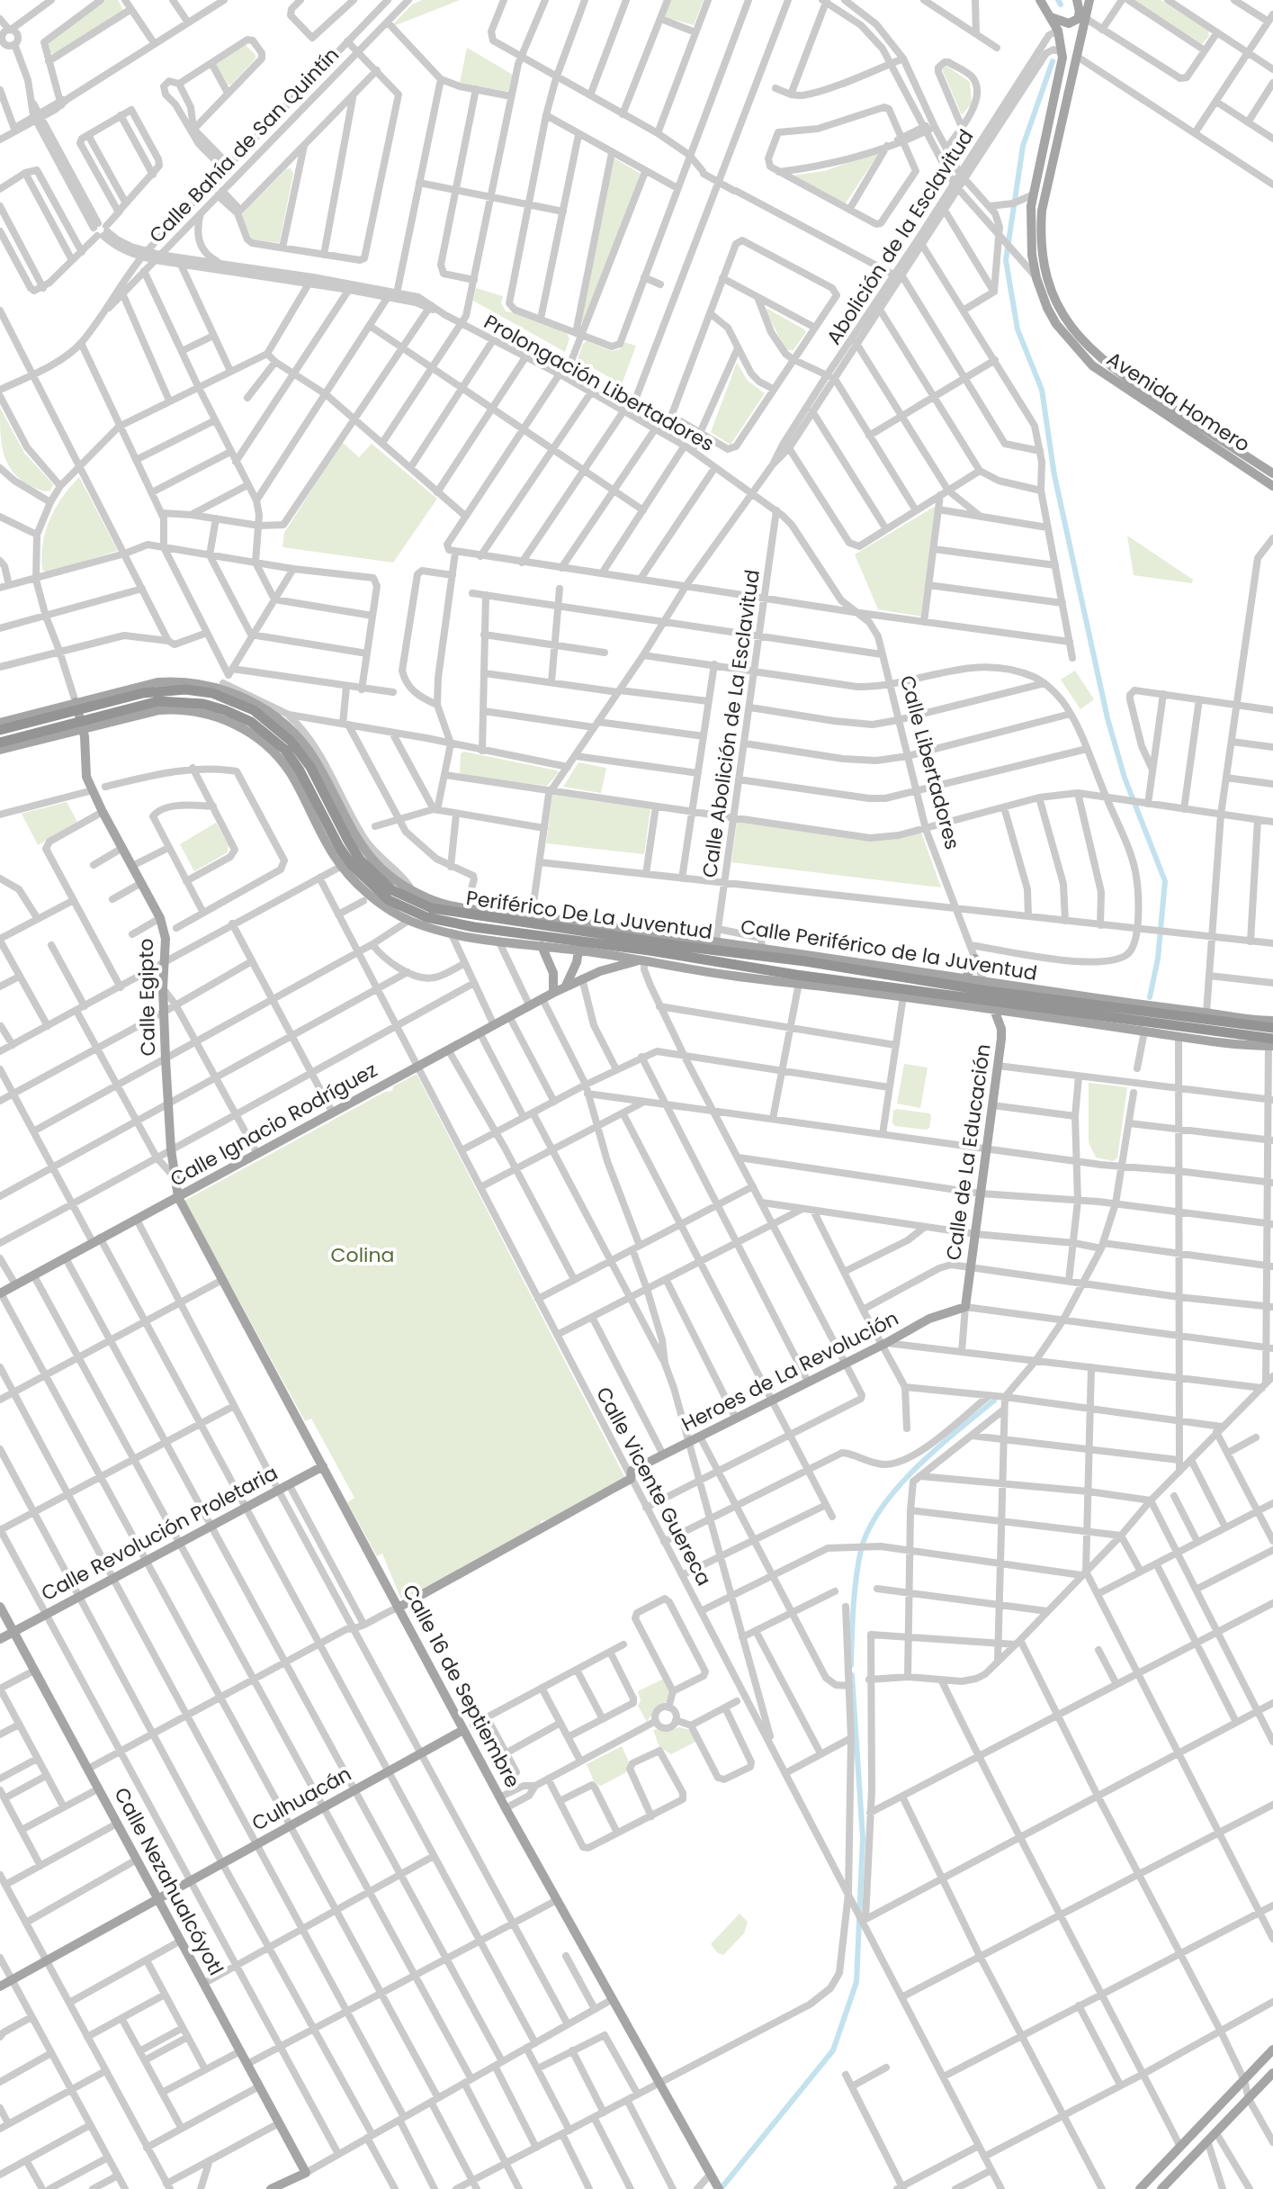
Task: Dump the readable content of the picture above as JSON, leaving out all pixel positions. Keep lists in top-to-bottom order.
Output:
{
  "streets": {
    "highway": ["Periférico De La Juventud"],
    "main road": [
      "Avenida Homero",
      "Calle Libertadores",
      "Calle Periférico de la Juventud",
      "Calle Egipto",
      "Calle Ignacio Rodríguez",
      "Calle de La Educación",
      "Heroes de La Revolución",
      "Calle Revolución Proletaria",
      "Calle 16 de Septiembre",
      "Culhuacán",
      "Calle Nezahualcóyotl"
    ],
    "street": [
      "Calle Bahía de San Quintín",
      "Abolición de la Esclavitud",
      "Prolongación Libertadores",
      "Calle Abolición de La Esclavitud",
      "Calle Vicente Guereca"
    ]
  },
  "crossings": [
    ["Calle Bahía de San Quintín", "Prolongación Libertadores"],
    ["Abolición de la Esclavitud", "Prolongación Libertadores"],
    ["Abolición de la Esclavitud", "Avenida Homero"],
    ["Prolongación Libertadores", "Calle Abolición de La Esclavitud"],
    ["Prolongación Libertadores", "Calle Libertadores"],
    ["Calle Abolición de La Esclavitud", "Calle Periférico de la Juventud"],
    ["Calle Libertadores", "Calle Periférico de la Juventud"],
    ["Calle Libertadores", "Calle de La Educación"],
    ["Calle Egipto", "Calle Ignacio Rodríguez"],
    ["Calle Egipto", "Calle 16 de Septiembre"],
    ["Calle Ignacio Rodríguez", "Calle Vicente Guereca"],
    ["Calle Ignacio Rodríguez", "Calle 16 de Septiembre"],
    ["Calle de La Educación", "Heroes de La Revolución"],
    ["Heroes de La Revolución", "Calle Vicente Guereca"],
    ["Calle Revolución Proletaria", "Calle 16 de Septiembre"],
    ["Calle Revolución Proletaria", "Calle Nezahualcóyotl"],
    ["Calle 16 de Septiembre", "Culhuacán"],
    ["Culhuacán", "Calle Nezahualcóyotl"]
  ],
  "parks": ["Colina"]
}
